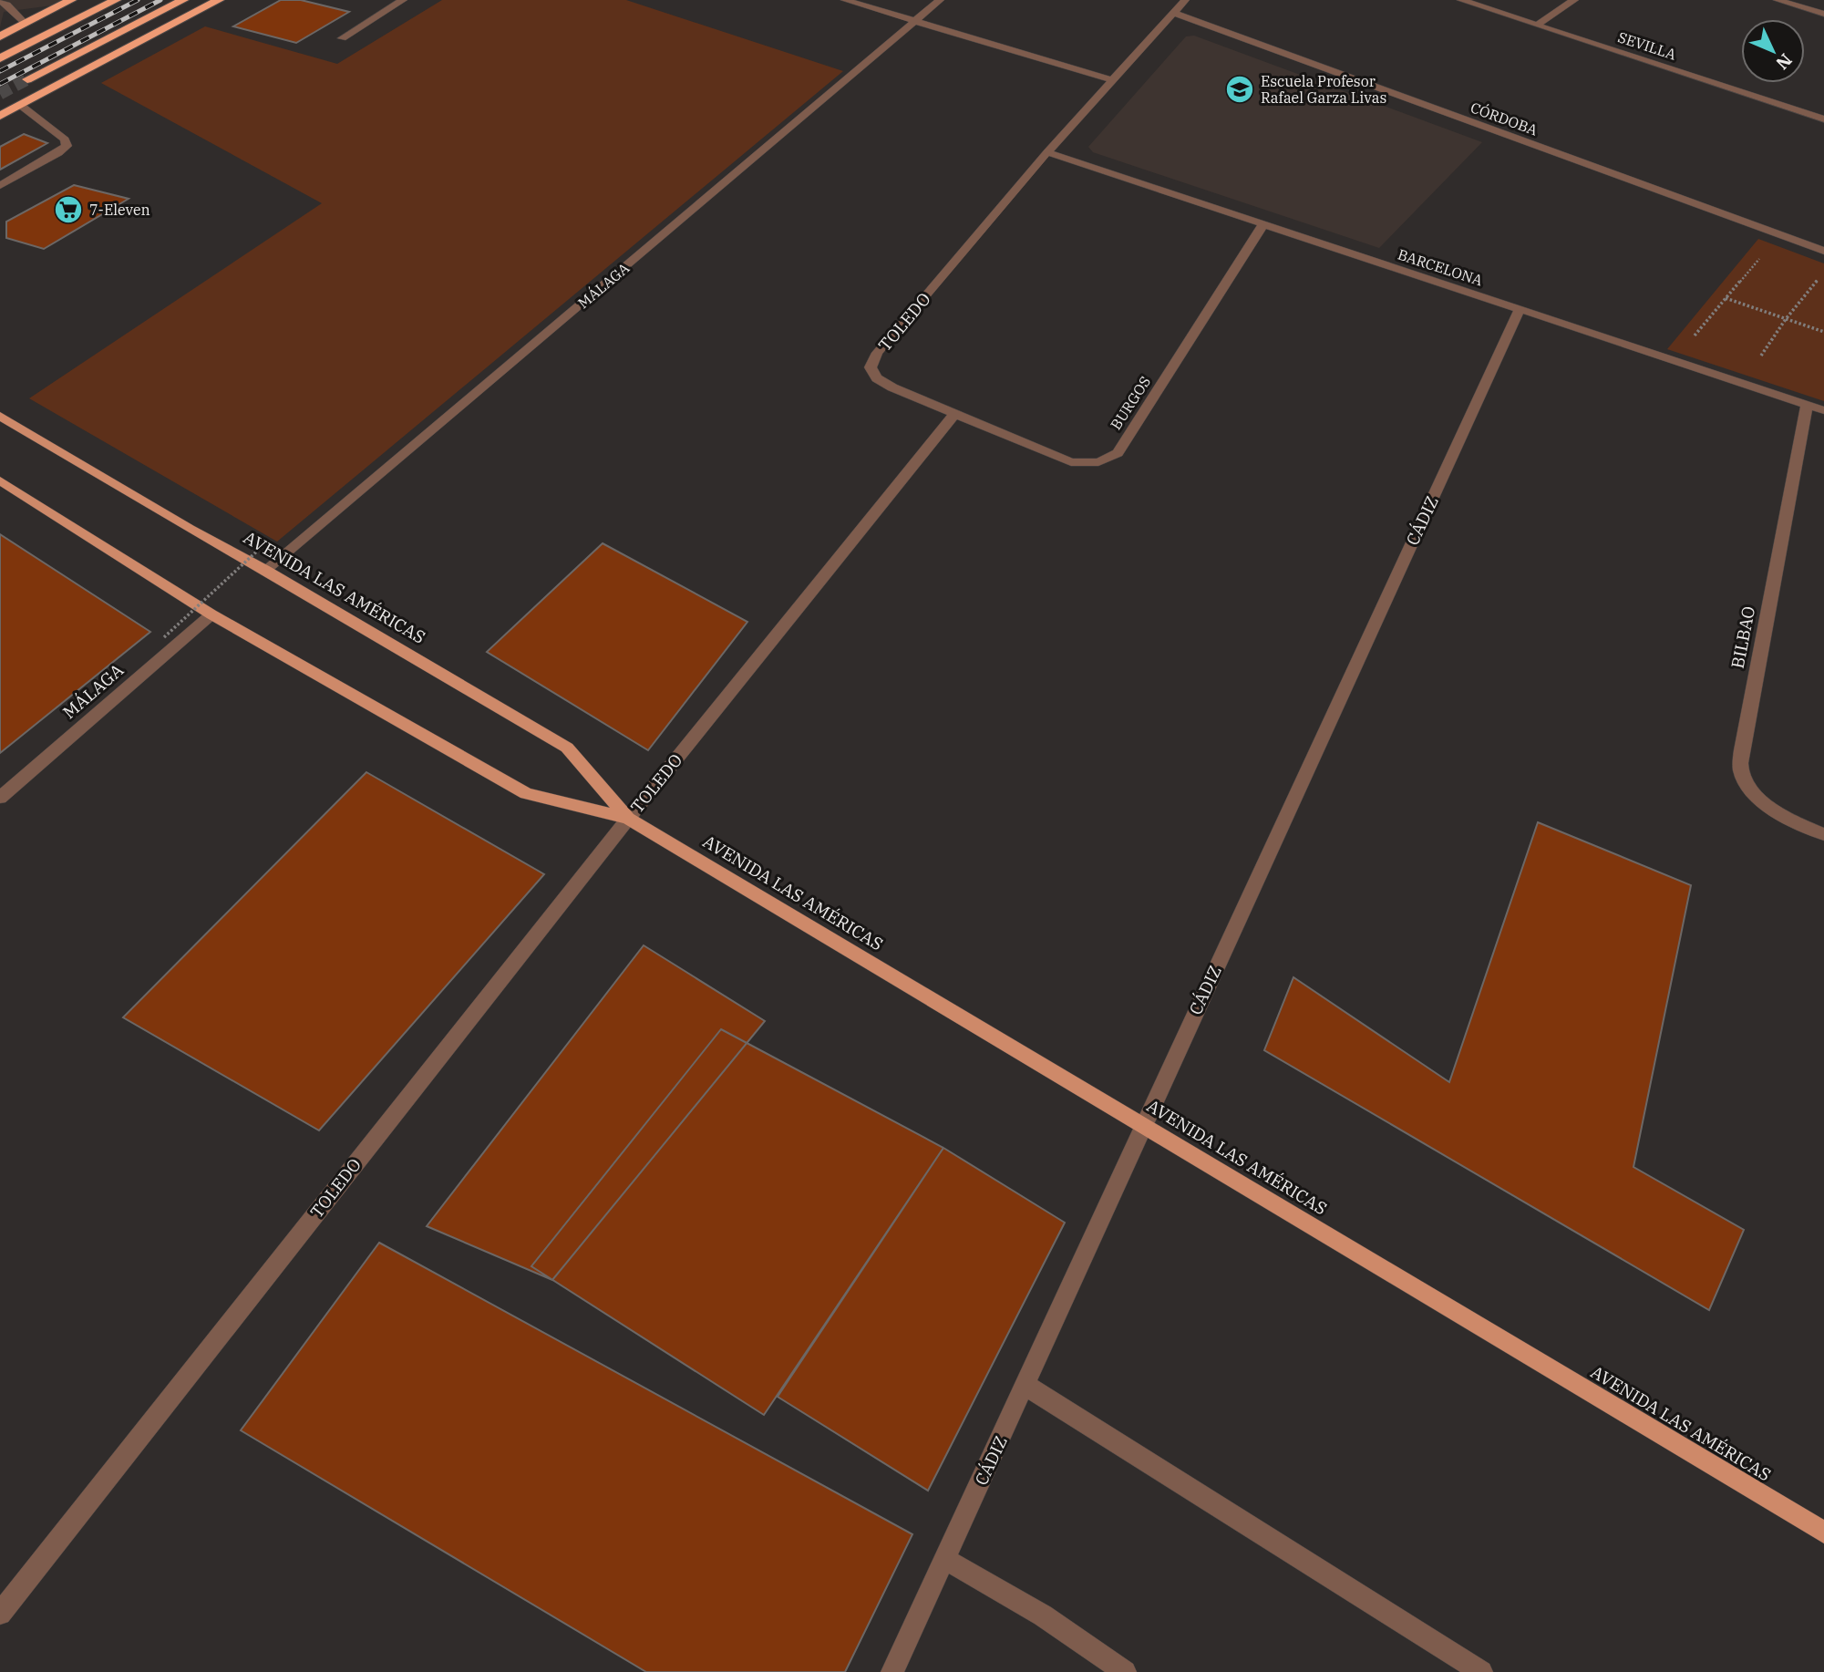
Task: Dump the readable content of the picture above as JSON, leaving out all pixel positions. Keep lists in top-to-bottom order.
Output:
{
  "streets": {
    "main road": ["AVENIDA LAS AMÉRICAS"],
    "street": [
      "SEVILLA",
      "CÓRDOBA",
      "BARCELONA",
      "MÁLAGA",
      "TOLEDO",
      "BURGOS",
      "CÁDIZ",
      "BILBAO"
    ]
  },
  "crossings": [
    ["CÓRDOBA", "TOLEDO"],
    ["BARCELONA", "TOLEDO"],
    ["BARCELONA", "BURGOS"],
    ["BARCELONA", "CÁDIZ"],
    ["BARCELONA", "BILBAO"],
    ["MÁLAGA", "AVENIDA LAS AMÉRICAS"],
    ["TOLEDO", "BURGOS"],
    ["TOLEDO", "AVENIDA LAS AMÉRICAS"],
    ["CÁDIZ", "AVENIDA LAS AMÉRICAS"]
  ],
  "places": {
    "school or university": ["Escuela Profesor Rafael Garza Livas"],
    "supermarket": ["7-Eleven"]
  },
  "north": "bottom right"
}
